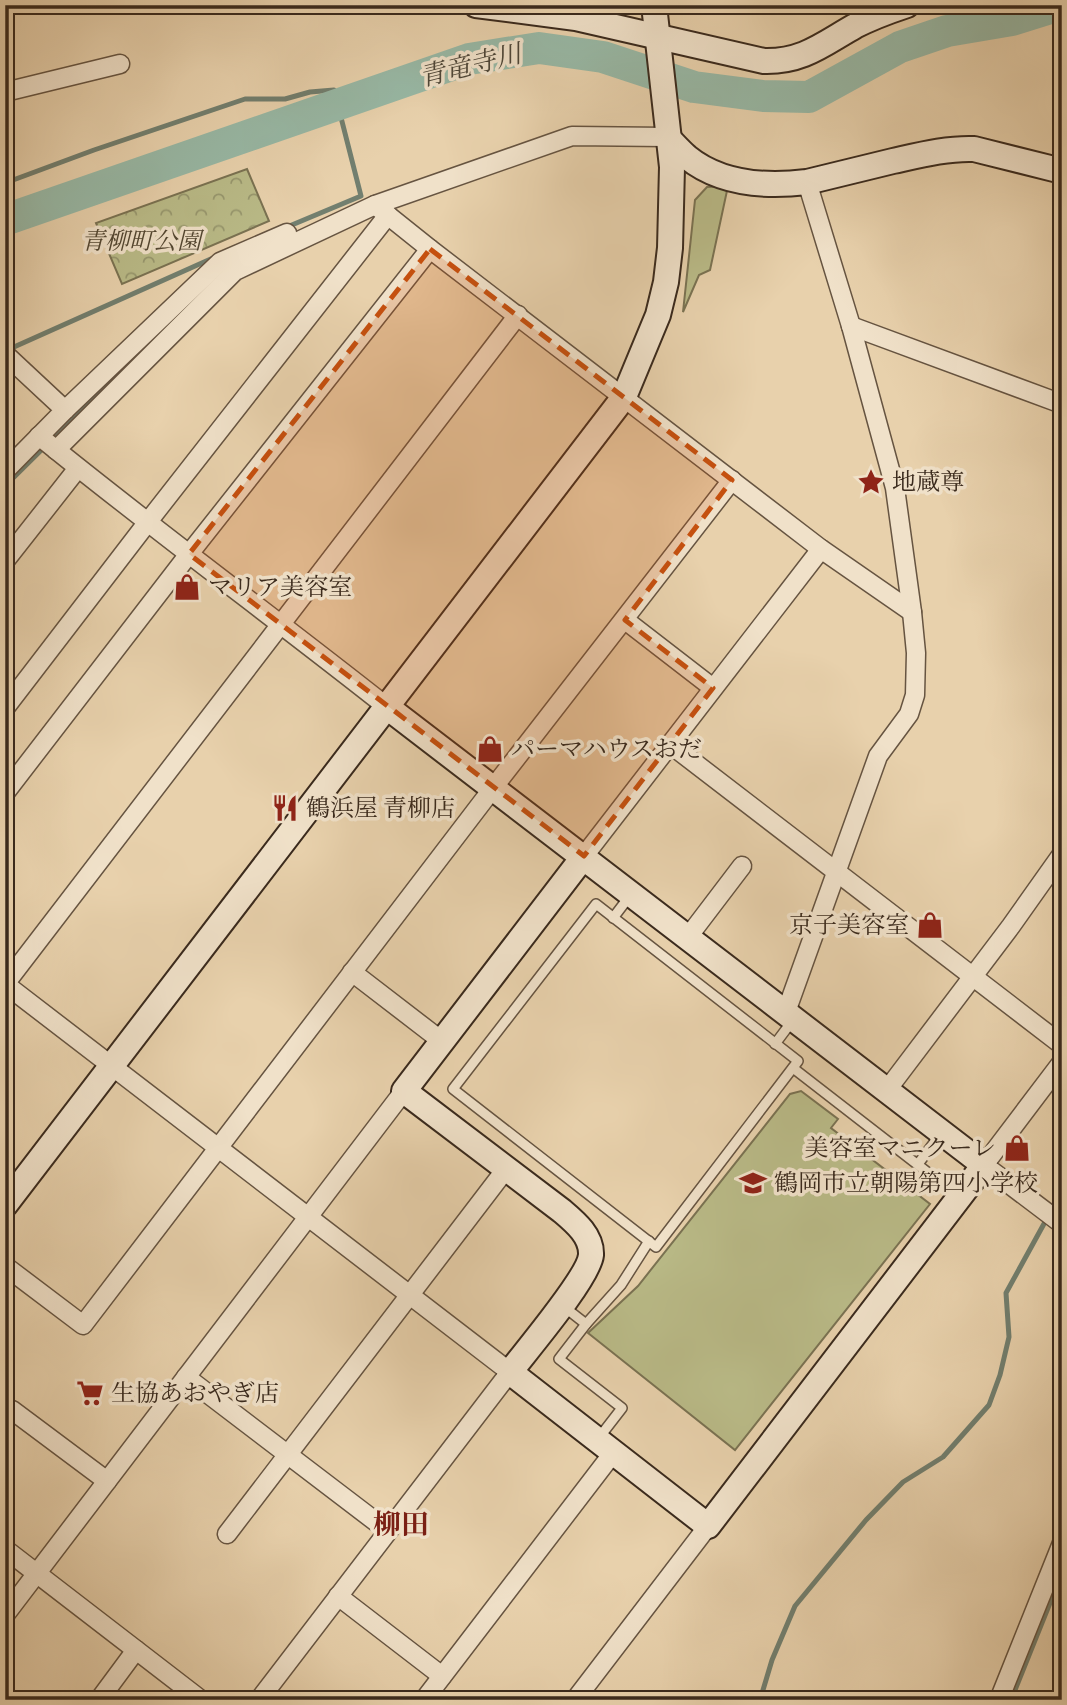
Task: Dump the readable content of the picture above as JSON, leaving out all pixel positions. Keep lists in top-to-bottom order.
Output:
{
  "districts": ["柳田"],
  "water": ["青竜寺川"],
  "parks": ["青柳町公園"],
  "places": {
    "place": ["地蔵尊"],
    "shop": [
      "マリア美容室",
      "パーマハウスおだ",
      "京子美容室",
      "美容室マニクーレ"
    ],
    "restaurant": ["鶴浜屋 青柳店"],
    "school or university": ["鶴岡市立朝陽第四小学校"],
    "supermarket": ["生協あおやぎ店"]
  }
}
